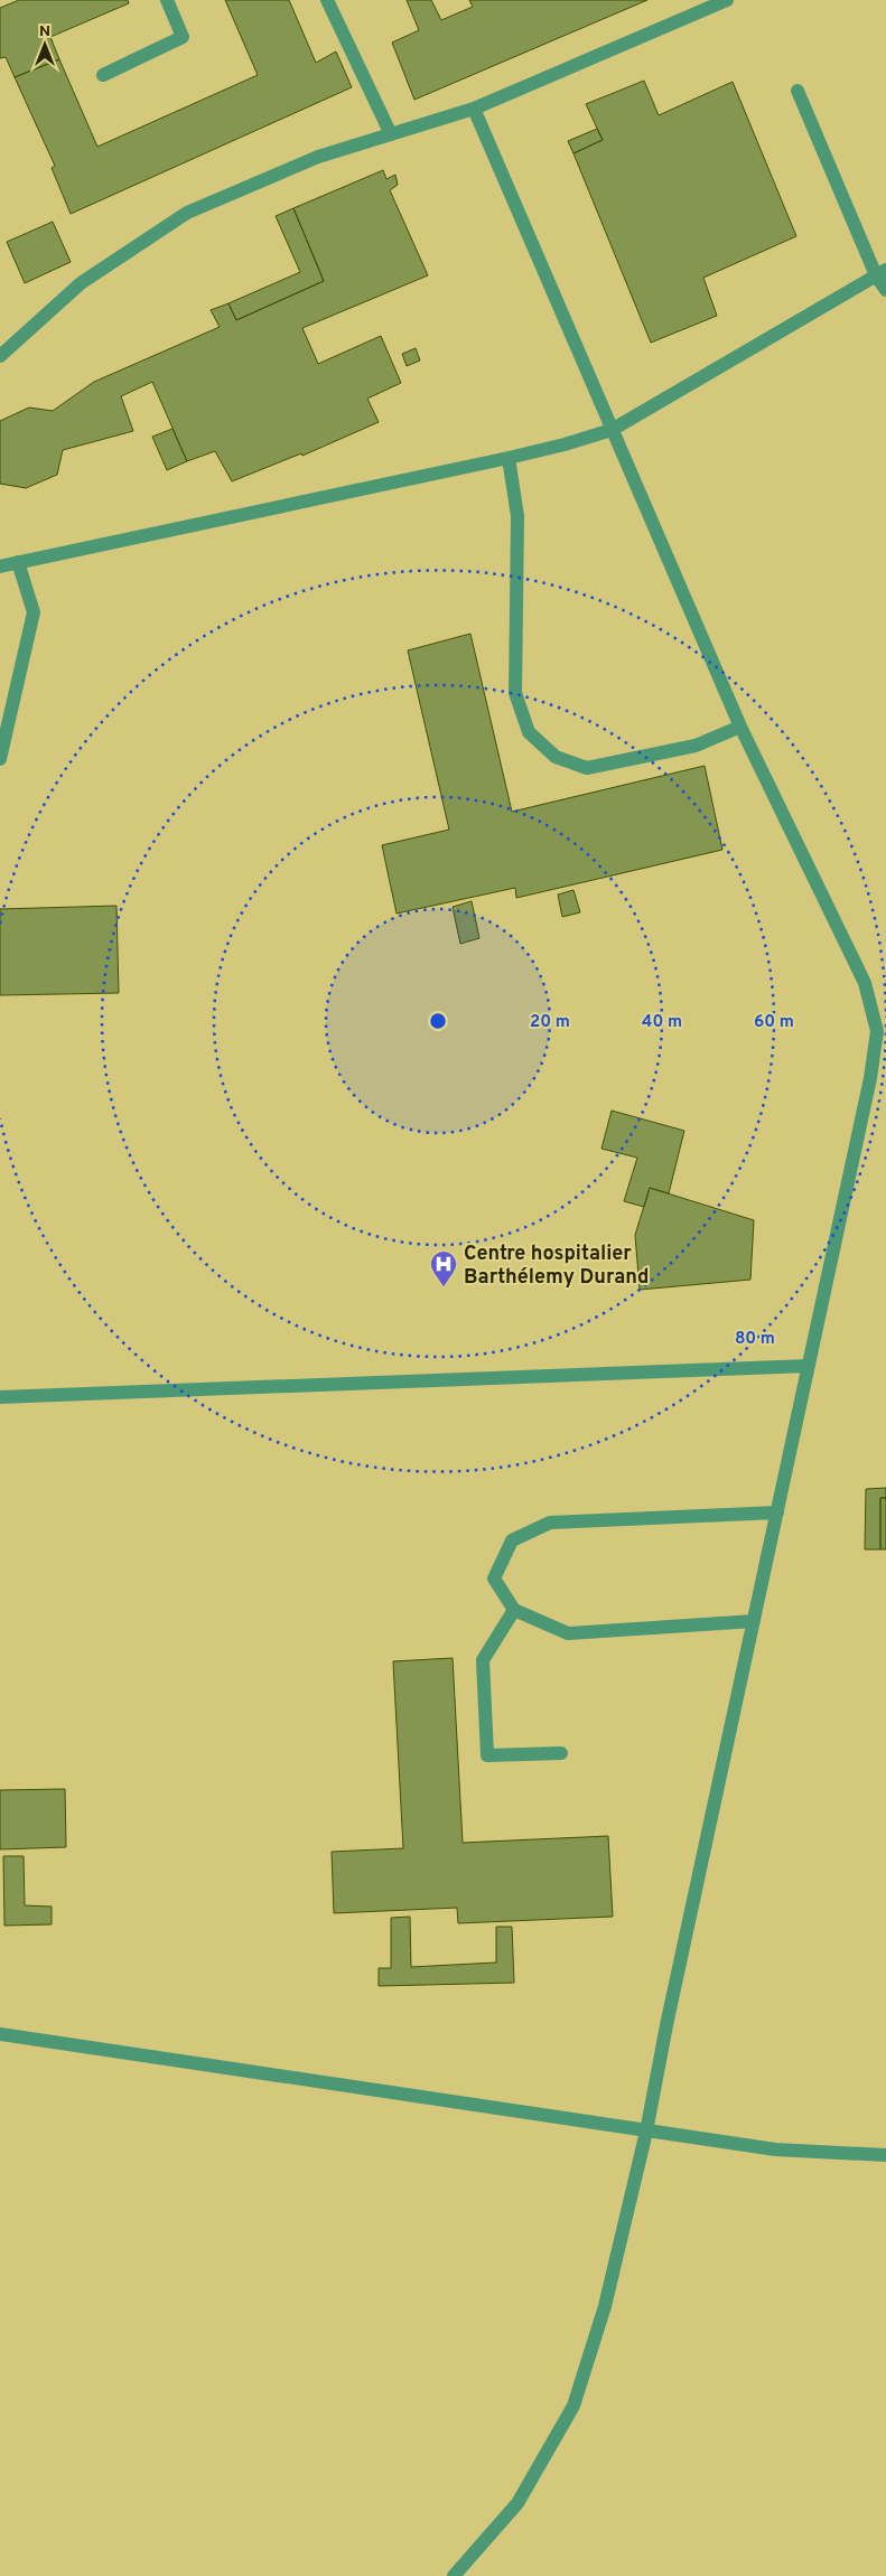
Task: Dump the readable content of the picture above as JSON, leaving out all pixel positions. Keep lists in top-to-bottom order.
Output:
{
  "places": {
    "hospital": ["Centre hospitalier Barthélemy Durand"]
  },
  "north": "top",
  "rings": [
    "20 m",
    "40 m",
    "60 m",
    "80 m"
  ]
}
